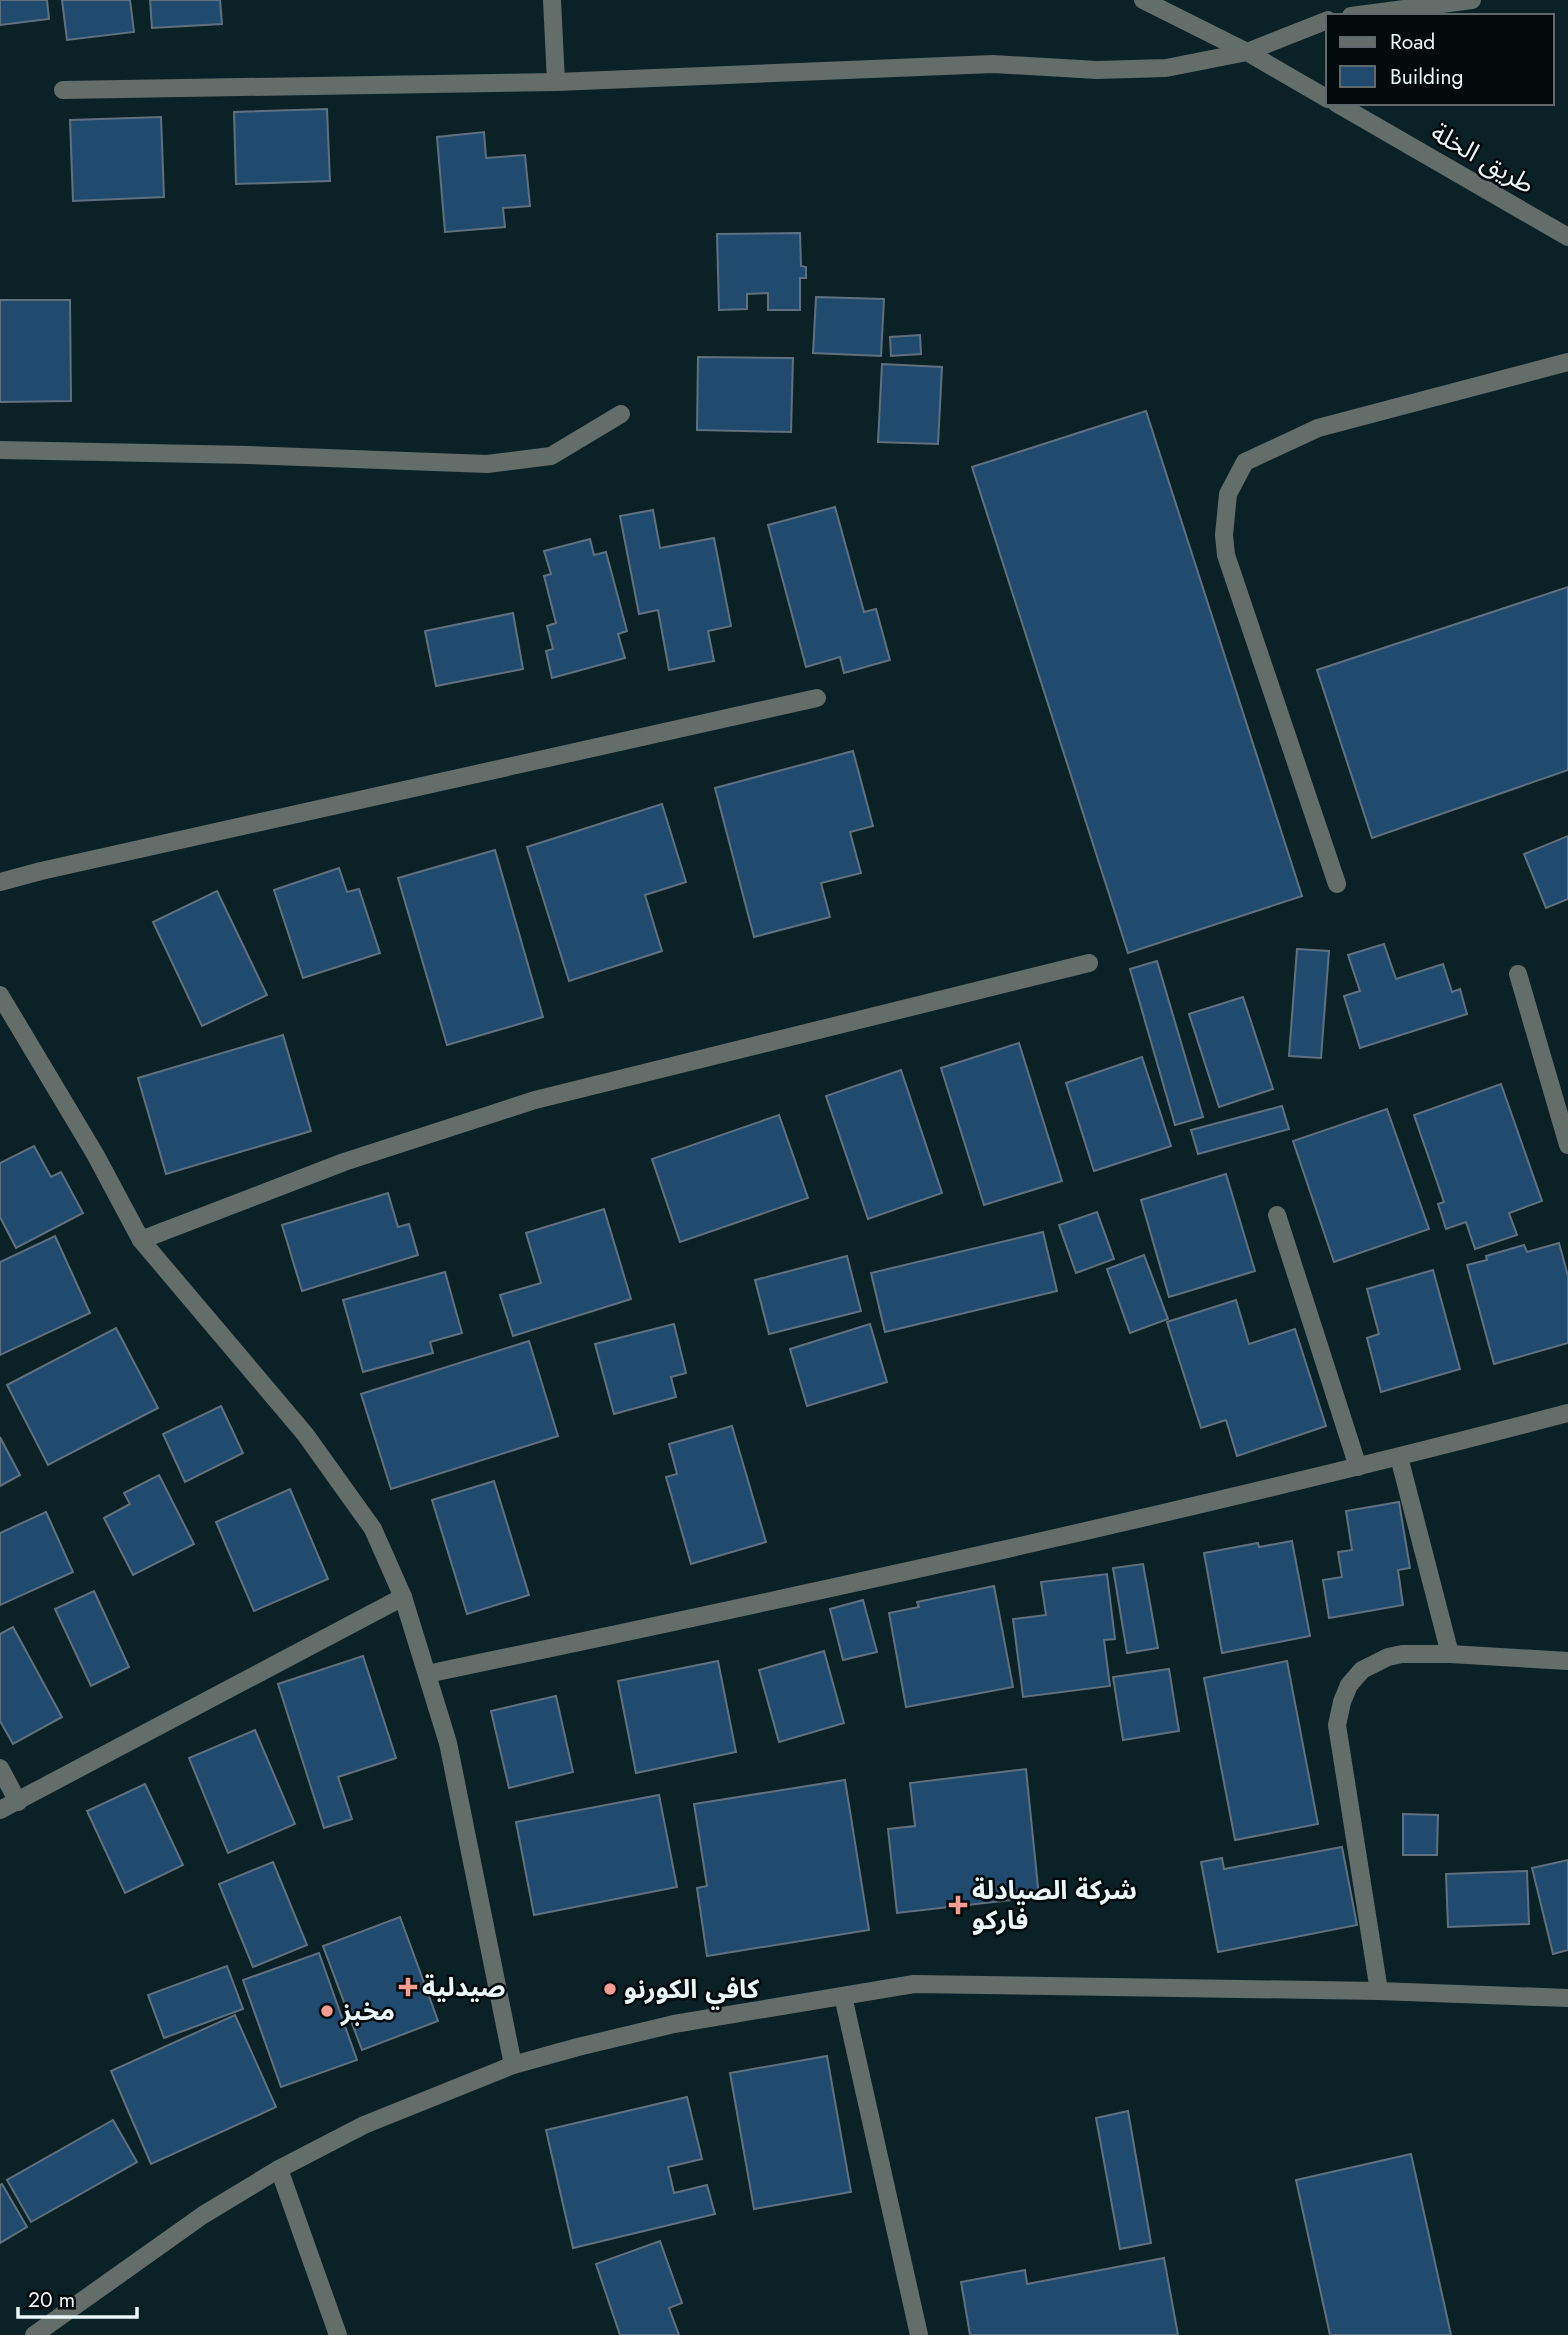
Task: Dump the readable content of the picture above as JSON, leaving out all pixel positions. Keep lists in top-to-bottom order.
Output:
{
  "streets": {
    "street": ["طريق الخلة"]
  },
  "places": {
    "health": ["شركة الصيادلة فاركو", "صيدلية"],
    "other": ["كافي الكورنو", "مخبز"]
  },
  "legend": ["Road", "Building"],
  "scale_bar": "20 m"
}
